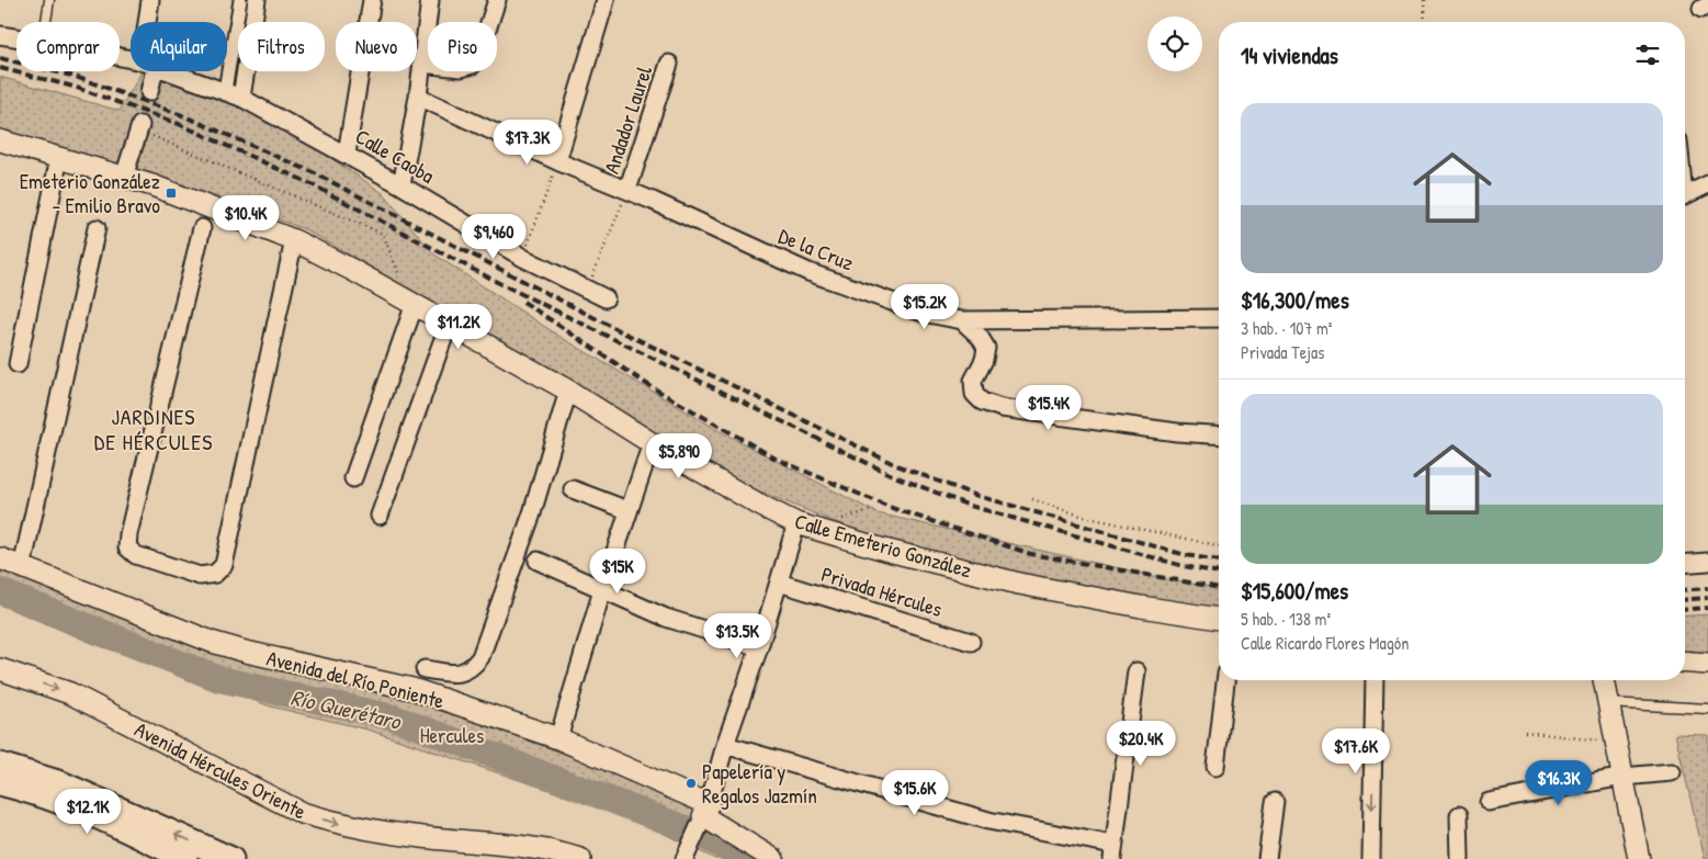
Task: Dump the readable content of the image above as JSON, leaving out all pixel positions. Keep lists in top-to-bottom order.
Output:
{
  "streets": {
    "street": [
      "Andador Laurel",
      "Calle Caoba",
      "De la Cruz",
      "Calle Emeterio González",
      "Privada Hércules",
      "Avenida del Río Poniente",
      "Avenida Hércules Oriente"
    ]
  },
  "crossings": [
    ["Andador Laurel", "De la Cruz"]
  ],
  "one_way": ["Avenida Hércules Oriente"],
  "districts": ["JARDINES DE HÉRCULES"],
  "water": ["Río Querétaro"],
  "parks": ["Hercules"],
  "places": {
    "transit": ["Emeterio González - Emilio Bravo"],
    "other": ["Papelería y Regalos Jazmín"]
  },
  "page": {
    "chip": [
      "Comprar",
      "Alquilar",
      "Filtros",
      "Nuevo",
      "Piso"
    ],
    "heading": "14 viviendas",
    "list": [
      {
        "name": "$16,300/mes",
        "note": "3 hab. · 107 m² · Privada Tejas"
      },
      {
        "name": "$15,600/mes",
        "note": "5 hab. · 138 m² · Calle Ricardo Flores Magón"
      }
    ],
    "price": [
      "$17.3K",
      "$10.4K",
      "$9,460",
      "$15.2K",
      "$11.2K",
      "$15.4K",
      "$5,890",
      "$15K",
      "$13.5K",
      "$20.4K",
      "$17.6K",
      "$16.3K",
      "$15.6K",
      "$12.1K"
    ]
  }
}
